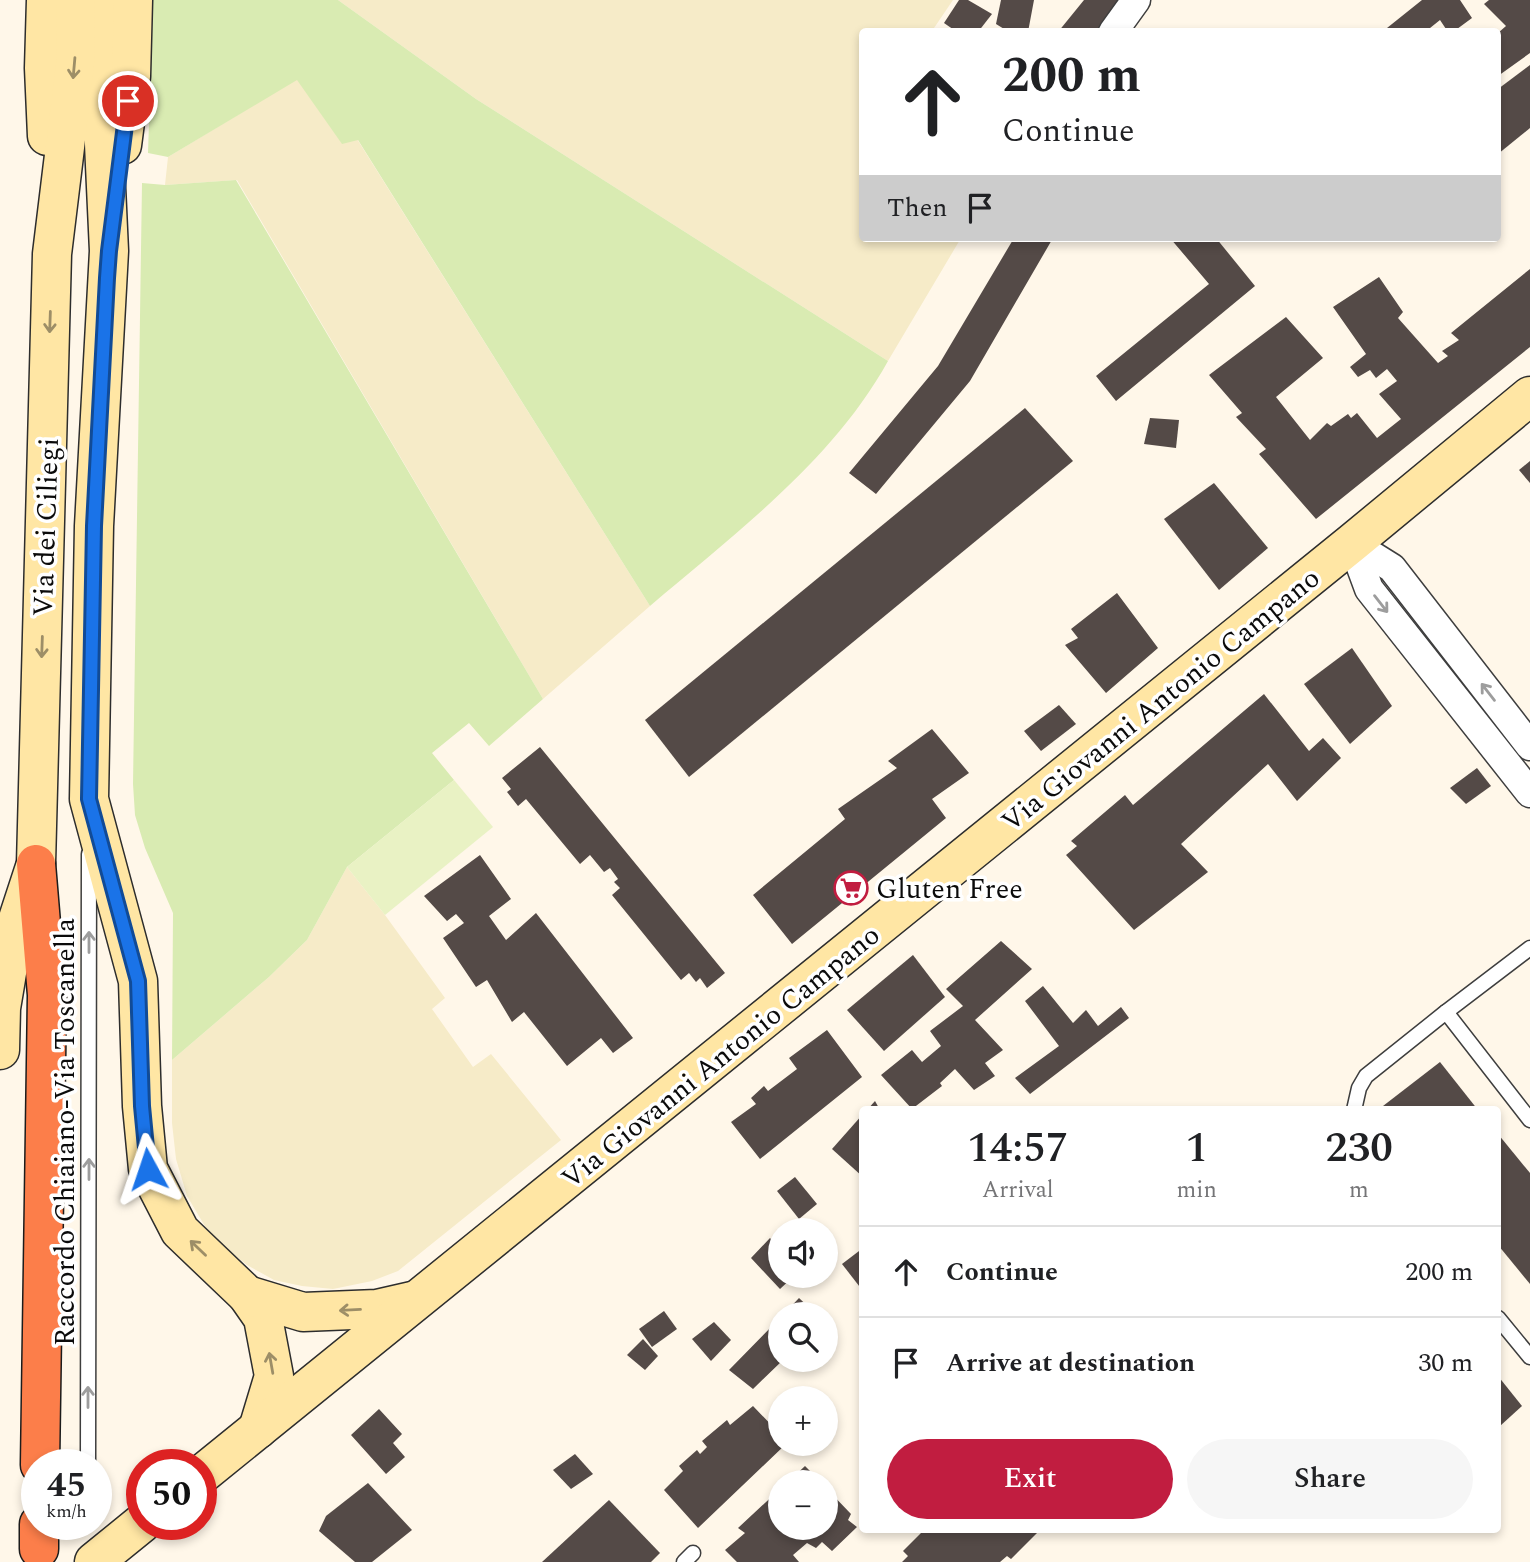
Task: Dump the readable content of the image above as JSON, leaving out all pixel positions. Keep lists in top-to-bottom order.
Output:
{
  "streets": {
    "main road": ["Via dei Ciliegi", "Via Giovanni Antonio Campano"],
    "lane": ["Raccordo Chiaiano-Via Toscanella"]
  },
  "crossings": [
    ["Via dei Ciliegi", "Via Giovanni Antonio Campano"],
    ["Via dei Ciliegi", "Raccordo Chiaiano-Via Toscanella"]
  ],
  "one_way": ["Raccordo Chiaiano-Via Toscanella"],
  "places": {
    "supermarket": ["Gluten Free"]
  },
  "page": {
    "turn": ["200 m", "Continue"],
    "then": "Then",
    "eta": [
      "14:57",
      "Arrival",
      "1",
      "min",
      "230",
      "m"
    ],
    "map_buttons": ["+", "−"],
    "list": [
      {
        "name": "Continue",
        "value": "200 m"
      },
      {
        "name": "Arrive at destination",
        "value": "30 m"
      }
    ],
    "buttons": ["Exit", "Share"],
    "speed": "45 km/h",
    "limit": "50"
  }
}
